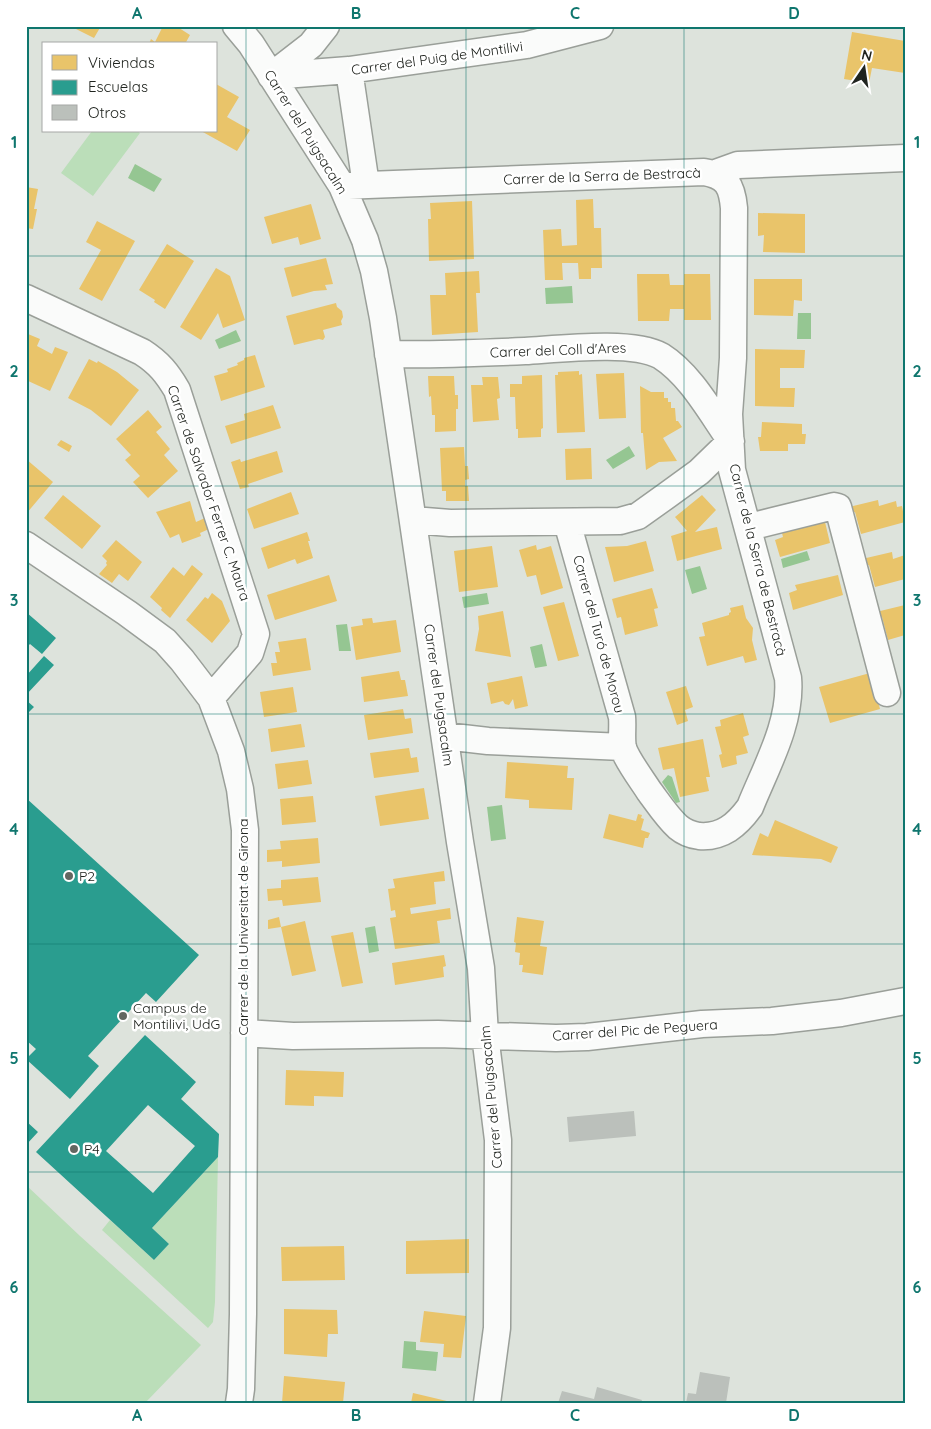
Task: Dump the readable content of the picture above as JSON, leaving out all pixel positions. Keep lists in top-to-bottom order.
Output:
{
  "streets": {
    "street": [
      "Carrer del Puig de Montilivi",
      "Carrer del Puigsacalm",
      "Carrer de la Serra de Bestracà",
      "Carrer del Coll d'Ares",
      "Carrer de Salvador Ferrer C. Maura",
      "Carrer del Turó de Morou",
      "Carrer de la Universitat de Girona",
      "Carrer del Pic de Peguera"
    ]
  },
  "crossings": [
    ["Carrer del Puig de Montilivi", "Carrer del Puigsacalm"],
    ["Carrer del Puigsacalm", "Carrer de la Serra de Bestracà"],
    ["Carrer del Puigsacalm", "Carrer del Coll d'Ares"],
    ["Carrer del Puigsacalm", "Carrer del Pic de Peguera"],
    ["Carrer de la Serra de Bestracà", "Carrer del Coll d'Ares"],
    ["Carrer de la Serra de Bestracà", "Carrer del Turó de Morou"],
    ["Carrer de Salvador Ferrer C. Maura", "Carrer de la Universitat de Girona"],
    ["Carrer de la Universitat de Girona", "Carrer del Pic de Peguera"]
  ],
  "places": ["P2", "Campus de Montilivi, UdG", "P4"],
  "legend": ["Viviendas", "Escuelas", "Otros"],
  "north": "top",
  "grid": {
    "columns": [
      "A",
      "B",
      "C",
      "D"
    ],
    "rows": [
      "1",
      "2",
      "3",
      "4",
      "5",
      "6"
    ]
  }
}
